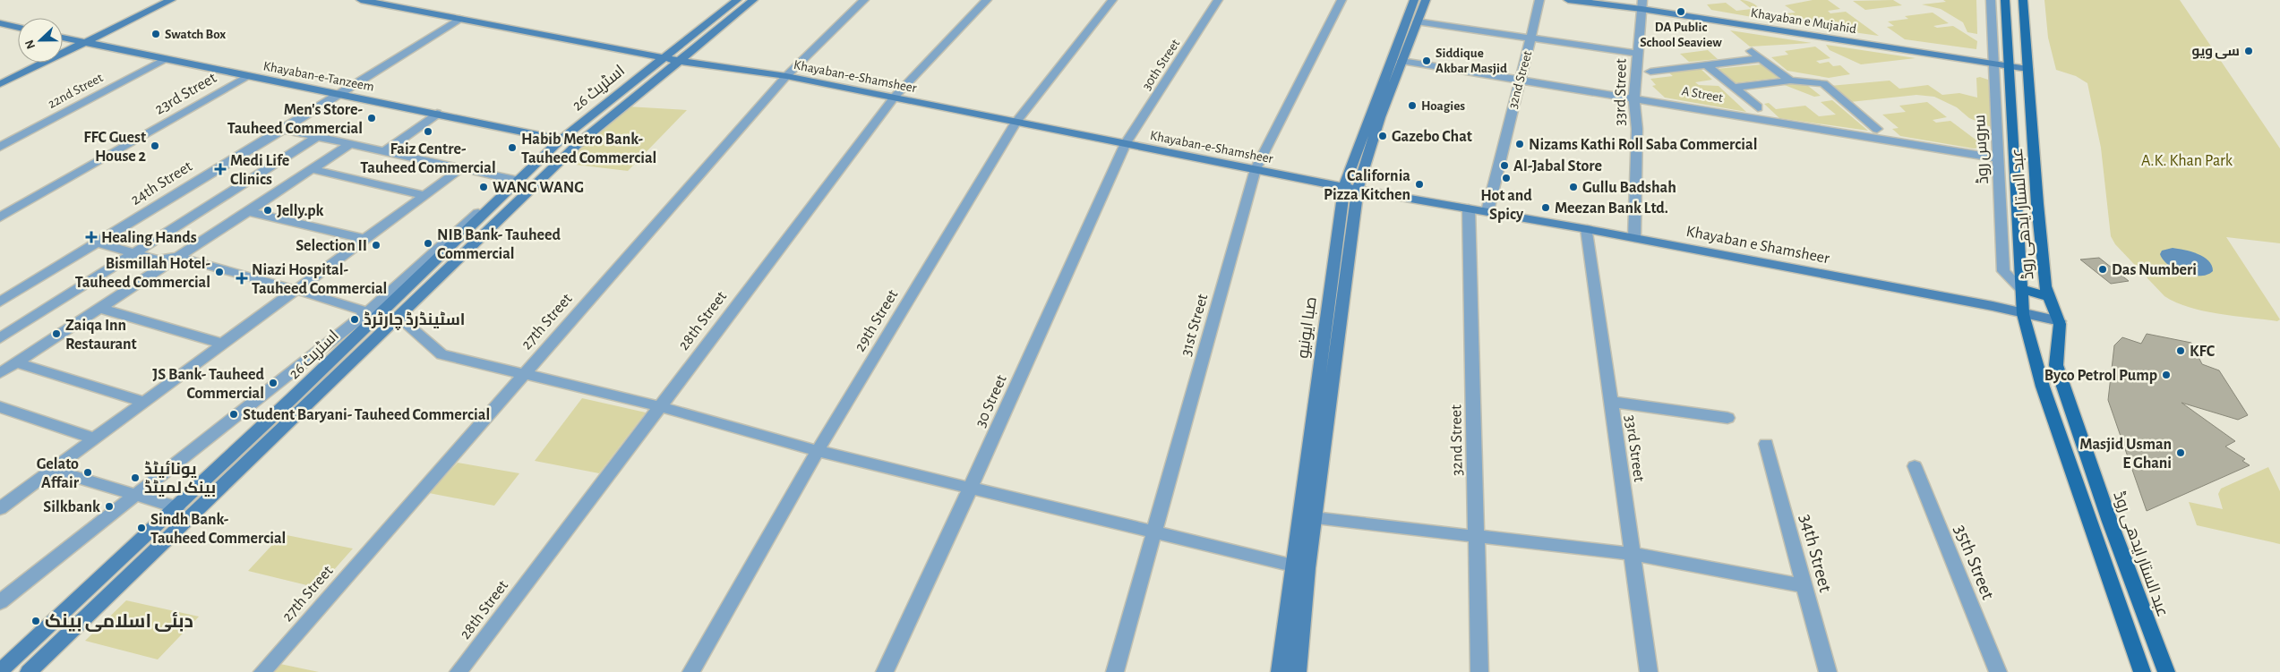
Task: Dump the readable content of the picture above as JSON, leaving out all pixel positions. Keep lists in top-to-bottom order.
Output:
{
  "streets": {
    "main road": [
      "Khayaban e Mujahid",
      "Khayaban-e-Tanzeem",
      "Khayaban-e-Shamsheer",
      "اسٹریٹ 26",
      "عبد الستار ایدھی روڈ",
      "Khayaban e Shamsheer",
      "صبا ایونیو"
    ],
    "street": [
      "30th Street",
      "32nd Street",
      "22nd Street",
      "33rd Street",
      "23rd Street",
      "A Street",
      "سروس روڈ",
      "24th Street",
      "28th Street",
      "29th Street",
      "27th Street",
      "31st Street",
      "30 Street",
      "34th Street",
      "35th Street"
    ]
  },
  "crossings": [
    ["Khayaban e Mujahid", "33rd Street"],
    ["Khayaban e Mujahid", "سروس روڈ"],
    ["Khayaban e Mujahid", "عبد الستار ایدھی روڈ"],
    ["30th Street", "Khayaban-e-Shamsheer"],
    ["30th Street", "30 Street"],
    ["Khayaban-e-Tanzeem", "اسٹریٹ 26"],
    ["Khayaban-e-Tanzeem", "22nd Street"],
    ["Khayaban-e-Tanzeem", "23rd Street"],
    ["Khayaban-e-Tanzeem", "24th Street"],
    ["Khayaban-e-Shamsheer", "اسٹریٹ 26"],
    ["Khayaban-e-Shamsheer", "24th Street"],
    ["Khayaban-e-Shamsheer", "Khayaban e Shamsheer"],
    ["Khayaban-e-Shamsheer", "28th Street"],
    ["Khayaban-e-Shamsheer", "29th Street"],
    ["Khayaban-e-Shamsheer", "27th Street"],
    ["Khayaban-e-Shamsheer", "31st Street"],
    ["Khayaban-e-Shamsheer", "صبا ایونیو"],
    ["Khayaban-e-Shamsheer", "30 Street"],
    ["32nd Street", "A Street"],
    ["32nd Street", "Khayaban e Shamsheer"],
    ["33rd Street", "A Street"],
    ["33rd Street", "Khayaban e Shamsheer"],
    ["A Street", "سروس روڈ"],
    ["A Street", "صبا ایونیو"],
    ["سروس روڈ", "عبد الستار ایدھی روڈ"],
    ["عبد الستار ایدھی روڈ", "Khayaban e Shamsheer"],
    ["Khayaban e Shamsheer", "صبا ایونیو"]
  ],
  "parks": ["A.K. Khan Park"],
  "places": {
    "other": [
      "DA Public School Seaview",
      "Swatch Box",
      "سی ویو",
      "Siddique Akbar Masjid",
      "Hoagies",
      "Men's Store- Tauheed Commercial",
      "Faiz Centre- Tauheed Commercial",
      "Gazebo Chat",
      "Nizams Kathi Roll Saba Commercial",
      "FFC Guest House 2",
      "Habib Metro Bank- Tauheed Commercial",
      "Al-Jabal Store",
      "Hot and Spicy",
      "California Pizza Kitchen",
      "WANG WANG",
      "Gullu Badshah",
      "Meezan Bank Ltd.",
      "Jelly.pk",
      "NIB Bank- Tauheed Commercial",
      "Selection II",
      "Das Numberi",
      "Bismillah Hotel- Tauheed Commercial",
      "اسٹینڈرڈ چارٹرڈ",
      "Zaiqa Inn Restaurant",
      "KFC",
      "Byco Petrol Pump",
      "JS Bank- Tauheed Commercial",
      "Student Baryani- Tauheed Commercial",
      "Masjid Usman E Ghani",
      "Gelato Affair",
      "یونائیٹڈ بینک لمیٹڈ",
      "Silkbank",
      "Sindh Bank- Tauheed Commercial",
      "دبئی اسلامی بینک"
    ],
    "health": ["Medi Life Clinics", "Healing Hands", "Niazi Hospital- Tauheed Commercial"]
  },
  "north": "left"
}
